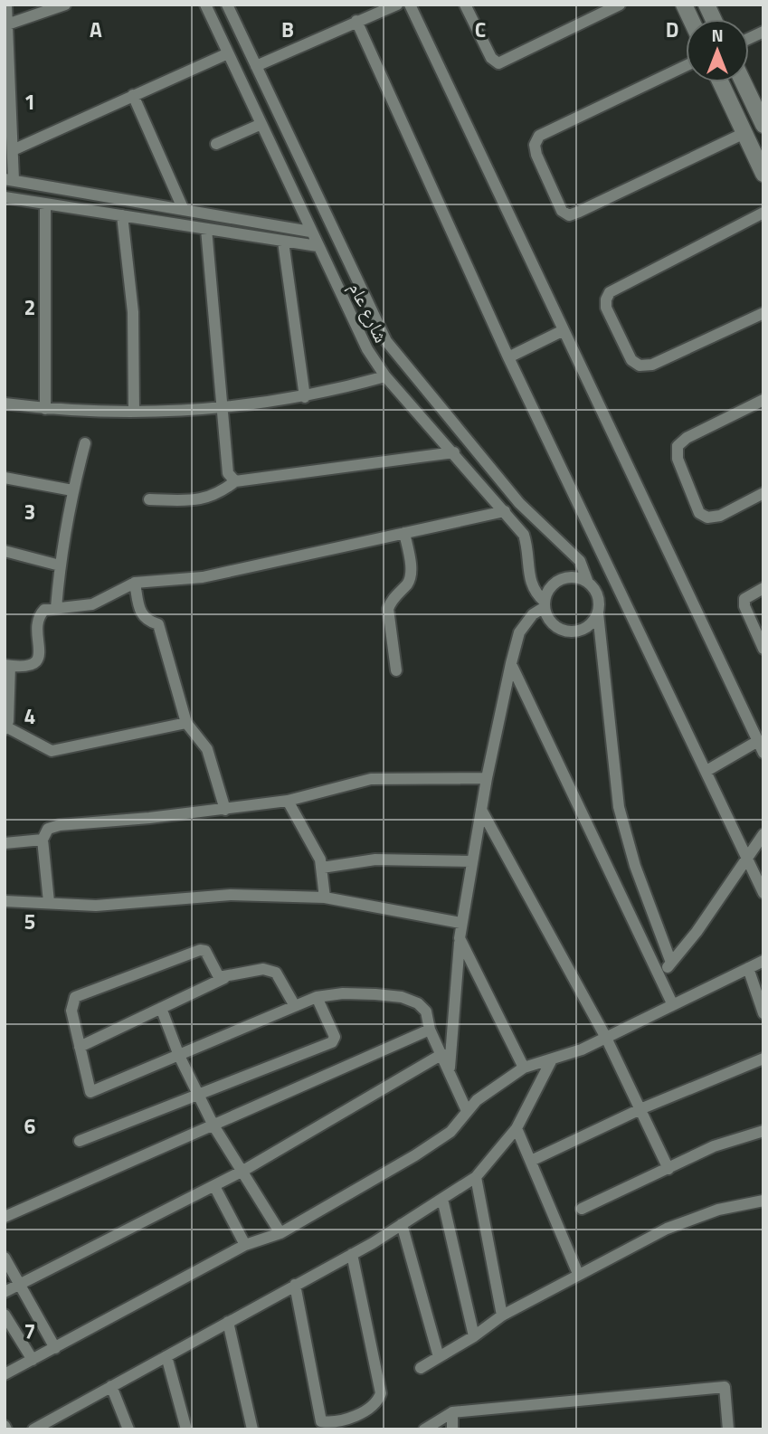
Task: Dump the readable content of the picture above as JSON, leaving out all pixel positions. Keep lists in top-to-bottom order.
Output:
{
  "streets": {
    "street": ["شارع عام"]
  },
  "north": "top",
  "grid": {
    "columns": [
      "A",
      "B",
      "C",
      "D"
    ],
    "rows": [
      "1",
      "2",
      "3",
      "4",
      "5",
      "6",
      "7"
    ]
  }
}
